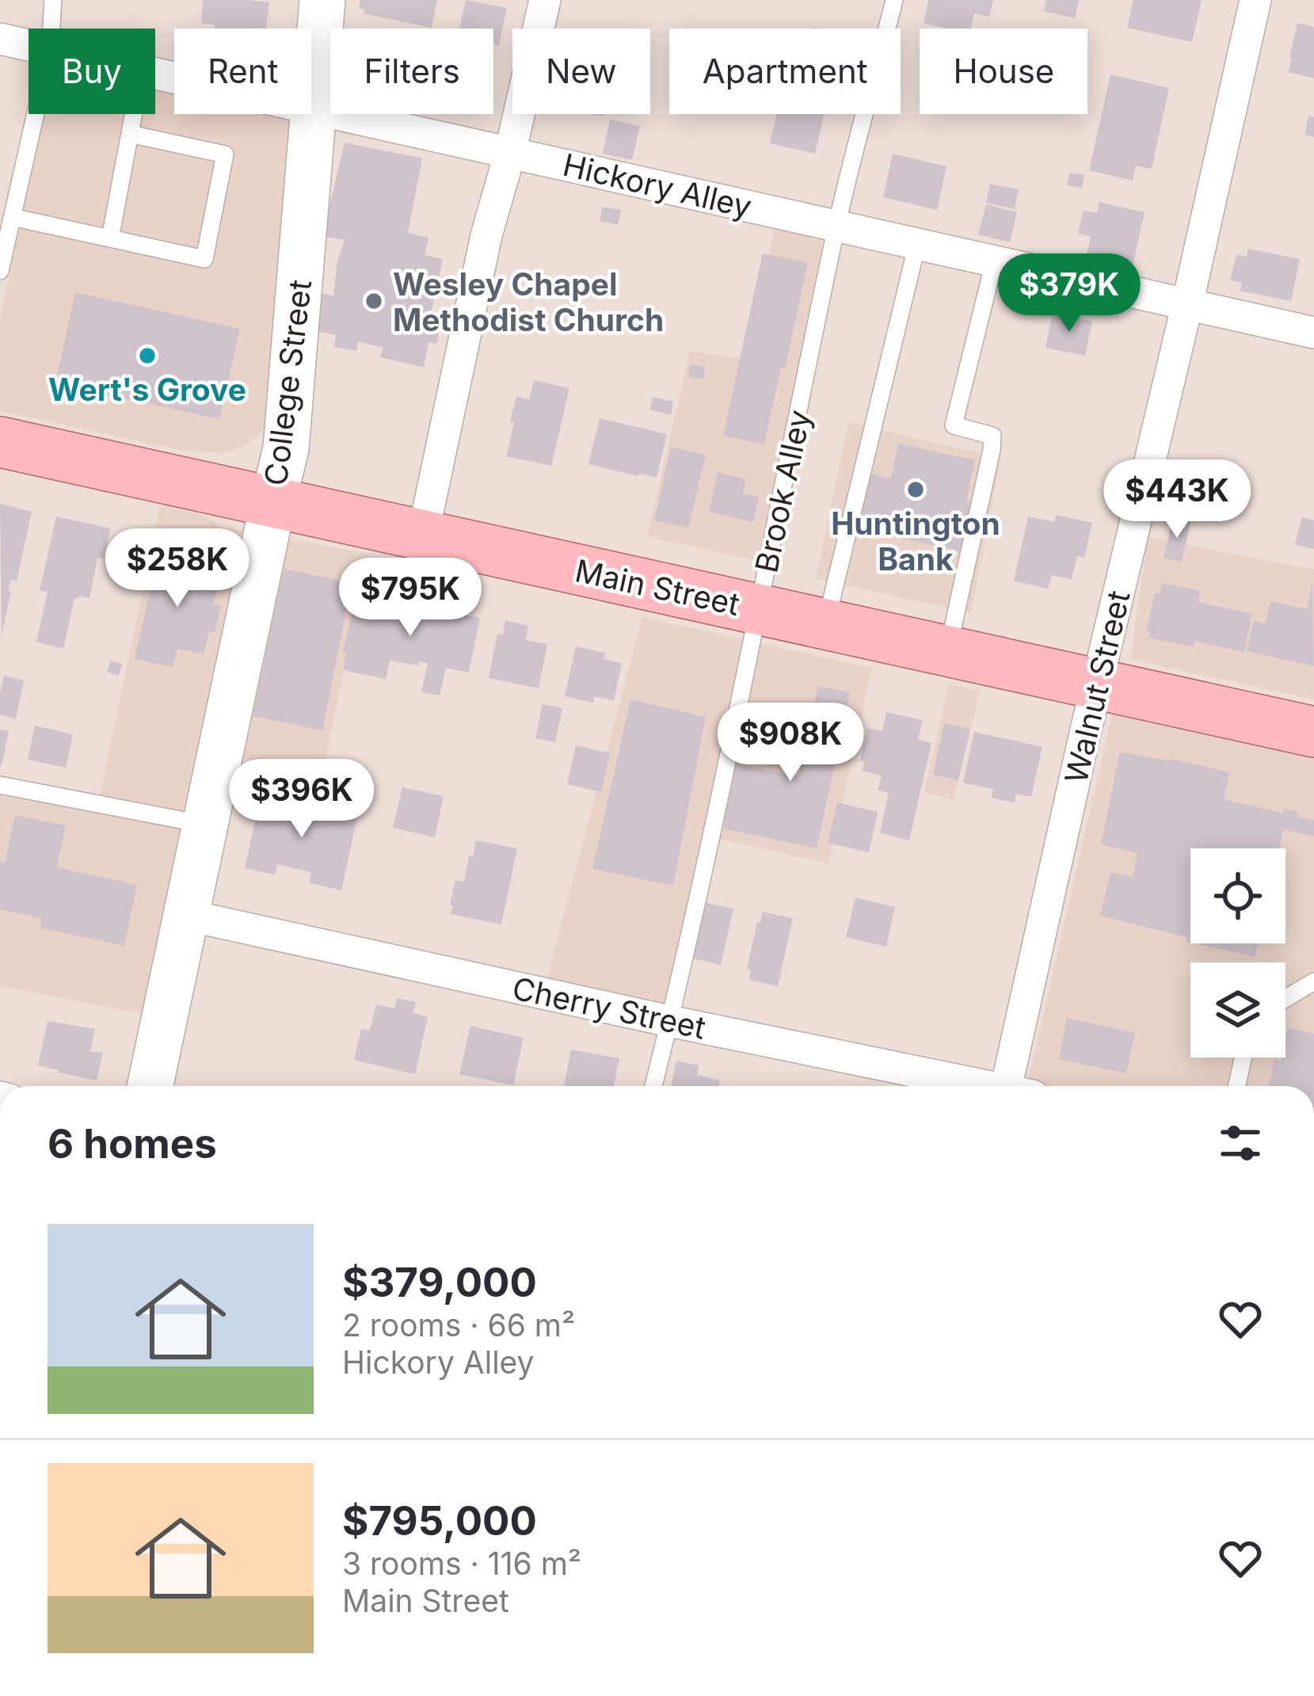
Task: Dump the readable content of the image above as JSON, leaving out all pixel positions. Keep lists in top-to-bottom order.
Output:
{
  "streets": {
    "main road": ["Main Street"],
    "street": [
      "Hickory Alley",
      "College Street",
      "Walnut Street",
      "Cherry Street"
    ],
    "lane": ["Brook Alley"]
  },
  "crossings": [
    ["Hickory Alley", "College Street"],
    ["Hickory Alley", "Brook Alley"],
    ["Hickory Alley", "Walnut Street"],
    ["College Street", "Main Street"],
    ["College Street", "Cherry Street"],
    ["Brook Alley", "Main Street"],
    ["Brook Alley", "Cherry Street"],
    ["Main Street", "Walnut Street"]
  ],
  "places": ["Wesley Chapel Methodist Church", "Wert's Grove", "Huntington Bank"],
  "page": {
    "chip": [
      "Buy",
      "Rent",
      "Filters",
      "New",
      "Apartment",
      "House"
    ],
    "price": [
      "$379K",
      "$443K",
      "$258K",
      "$795K",
      "$908K",
      "$396K"
    ],
    "heading": "6 homes",
    "list": [
      {
        "name": "$379,000",
        "note": "2 rooms · 66 m² · Hickory Alley"
      },
      {
        "name": "$795,000",
        "note": "3 rooms · 116 m² · Main Street"
      }
    ]
  }
}
